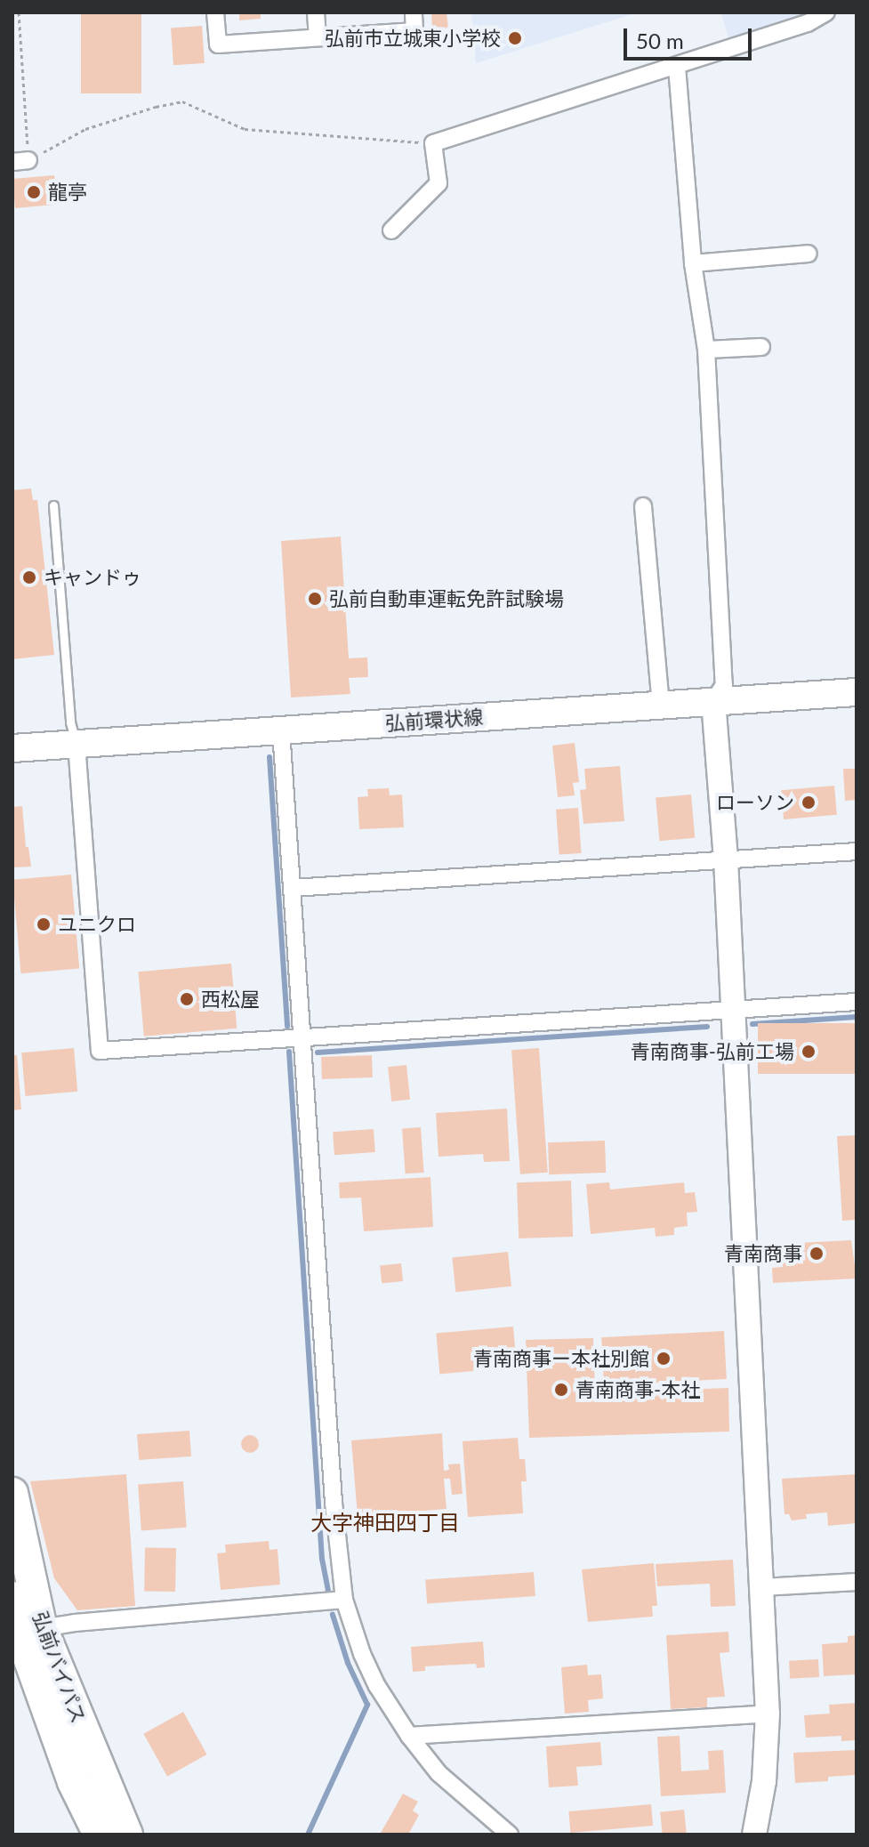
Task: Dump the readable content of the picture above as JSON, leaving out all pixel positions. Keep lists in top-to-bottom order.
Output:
{
  "streets": {
    "highway": ["弘前バイパス"],
    "main road": ["弘前環状線"]
  },
  "districts": ["大字神田四丁目"],
  "places": [
    "弘前市立城東小学校",
    "龍亭",
    "キャンドゥ",
    "弘前自動車運転免許試験場",
    "ローソン",
    "ユニクロ",
    "西松屋",
    "青南商事-弘前工場",
    "青南商事",
    "青南商事ー本社別館",
    "青南商事-本社"
  ],
  "scale_bar": "50 m"
}
